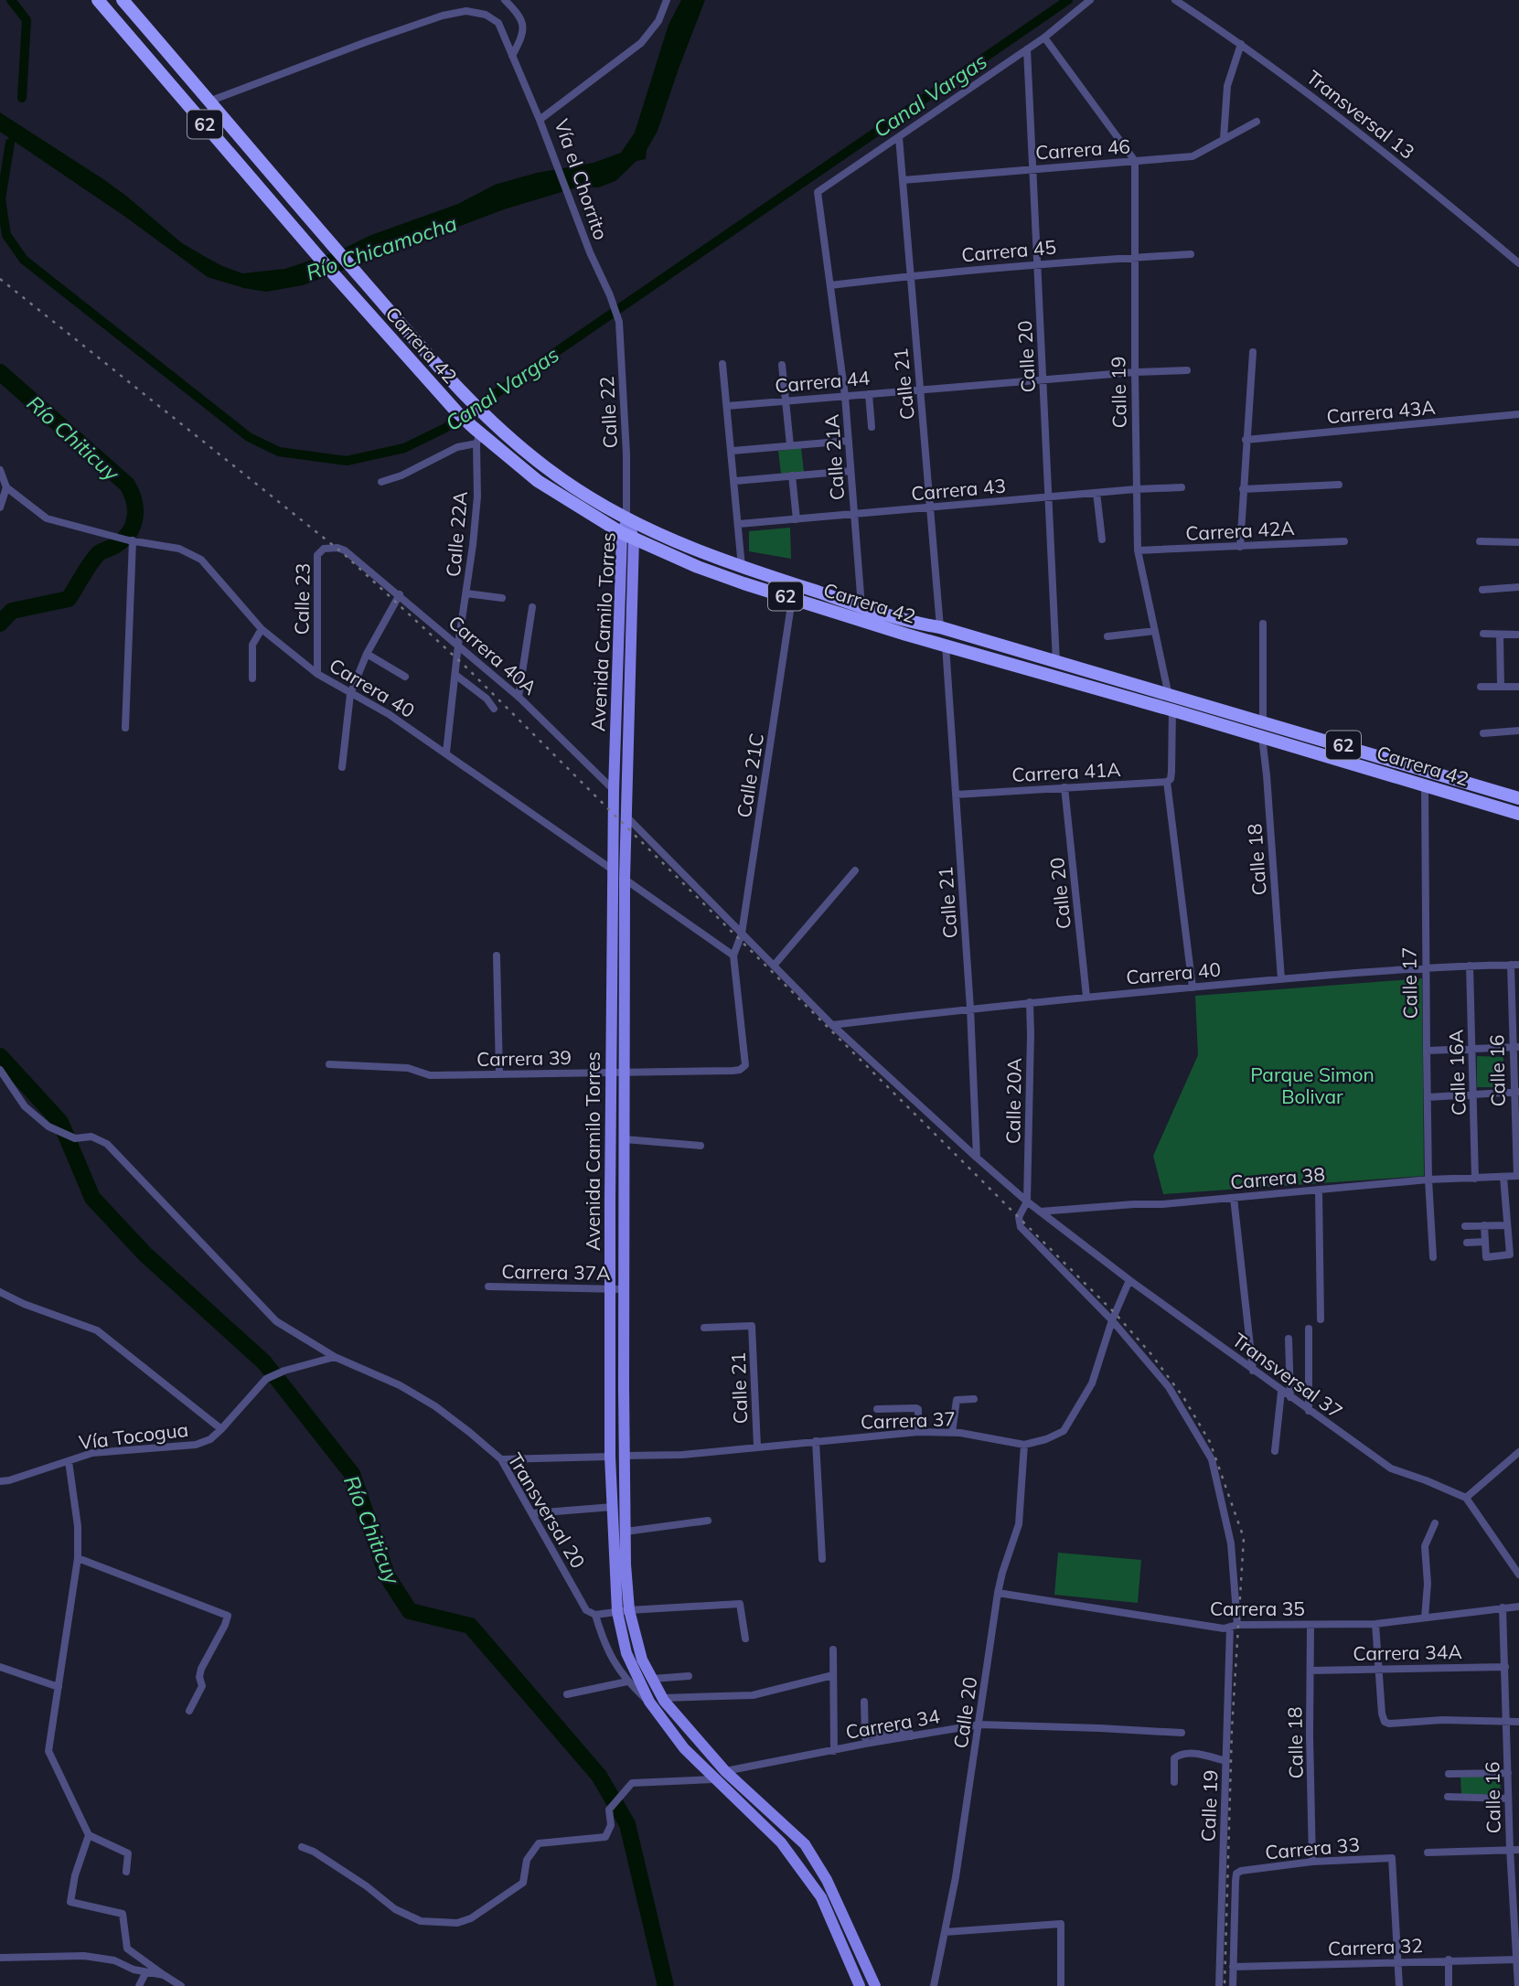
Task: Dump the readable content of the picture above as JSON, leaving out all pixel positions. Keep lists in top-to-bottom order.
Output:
{
  "streets": {
    "highway": ["62", "Carrera 42"],
    "main road": ["Avenida Camilo Torres"],
    "street": [
      "Transversal 13",
      "Carrera 46",
      "Vía el Chorrito",
      "Carrera 45",
      "Calle 20",
      "Carrera 44",
      "Calle 21",
      "Calle 19",
      "Carrera 43A",
      "Calle 22",
      "Calle 21A",
      "Carrera 43",
      "Carrera 42A",
      "Calle 22A",
      "Calle 23",
      "Carrera 40A",
      "Carrera 40",
      "Carrera 41A",
      "Calle 21C",
      "Calle 18",
      "Calle 17",
      "Carrera 39",
      "Calle 16",
      "Calle 16A",
      "Calle 20A",
      "Carrera 38",
      "Carrera 37A",
      "Transversal 37",
      "Carrera 37",
      "Vía Tocogua",
      "Transversal 20",
      "Carrera 35",
      "Carrera 34A",
      "Carrera 34",
      "Carrera 33",
      "Carrera 32"
    ]
  },
  "crossings": [
    ["62", "Carrera 42"],
    ["Carrera 46", "Calle 20"],
    ["Carrera 46", "Calle 21"],
    ["Carrera 46", "Calle 19"],
    ["Vía el Chorrito", "Calle 22"],
    ["Carrera 45", "Calle 20"],
    ["Carrera 45", "Calle 21"],
    ["Carrera 45", "Calle 19"],
    ["Carrera 45", "Calle 21A"],
    ["Carrera 42", "Calle 20"],
    ["Carrera 42", "Calle 21"],
    ["Carrera 42", "Calle 19"],
    ["Carrera 42", "Calle 22"],
    ["Carrera 42", "Calle 21A"],
    ["Carrera 42", "Calle 22A"],
    ["Carrera 42", "Avenida Camilo Torres"],
    ["Carrera 42", "Calle 21C"],
    ["Carrera 42", "Calle 18"],
    ["Carrera 42", "Calle 17"],
    ["Calle 20", "Carrera 44"],
    ["Calle 20", "Carrera 43"],
    ["Calle 20", "Carrera 40"],
    ["Calle 20", "Carrera 41A"],
    ["Calle 20", "Carrera 37"],
    ["Calle 20", "Carrera 35"],
    ["Calle 20", "Carrera 34"],
    ["Carrera 44", "Calle 21"],
    ["Carrera 44", "Calle 19"],
    ["Carrera 44", "Calle 21A"],
    ["Calle 21", "Calle 21A"],
    ["Calle 21", "Carrera 43"],
    ["Calle 21", "Carrera 40"],
    ["Calle 21", "Carrera 41A"],
    ["Calle 21", "Carrera 37"],
    ["Calle 19", "Carrera 43"],
    ["Calle 19", "Carrera 42A"],
    ["Calle 19", "Carrera 41A"],
    ["Calle 19", "Carrera 37"],
    ["Calle 19", "Carrera 35"],
    ["Calle 22", "Avenida Camilo Torres"],
    ["Calle 21A", "Carrera 43"],
    ["Calle 22A", "Carrera 40A"],
    ["Calle 22A", "Carrera 40"],
    ["Calle 23", "Carrera 40A"],
    ["Calle 23", "Carrera 40"],
    ["Avenida Camilo Torres", "Carrera 40A"],
    ["Avenida Camilo Torres", "Carrera 40"],
    ["Avenida Camilo Torres", "Carrera 39"],
    ["Avenida Camilo Torres", "Carrera 37A"],
    ["Avenida Camilo Torres", "Carrera 37"],
    ["Avenida Camilo Torres", "Transversal 20"],
    ["Avenida Camilo Torres", "Carrera 34"],
    ["Carrera 40", "Calle 21C"],
    ["Carrera 40", "Calle 18"],
    ["Carrera 40", "Calle 17"],
    ["Carrera 40", "Carrera 39"],
    ["Carrera 40", "Calle 16"],
    ["Carrera 40", "Calle 16A"],
    ["Carrera 40", "Calle 20A"],
    ["Calle 21C", "Carrera 39"],
    ["Calle 18", "Carrera 35"],
    ["Calle 18", "Carrera 34A"],
    ["Calle 18", "Carrera 33"],
    ["Calle 17", "Carrera 38"],
    ["Calle 16", "Carrera 38"],
    ["Calle 16", "Carrera 35"],
    ["Calle 16", "Carrera 34A"],
    ["Calle 16", "Carrera 32"],
    ["Calle 16A", "Carrera 38"],
    ["Calle 20A", "Transversal 37"],
    ["Carrera 38", "Transversal 37"],
    ["Transversal 37", "Carrera 37"],
    ["Vía Tocogua", "Transversal 20"],
    ["Carrera 33", "Carrera 32"]
  ],
  "water": ["Canal Vargas", "Río Chicamocha", "Río Chiticuy"],
  "parks": ["Parque Simon Bolivar"]
}
